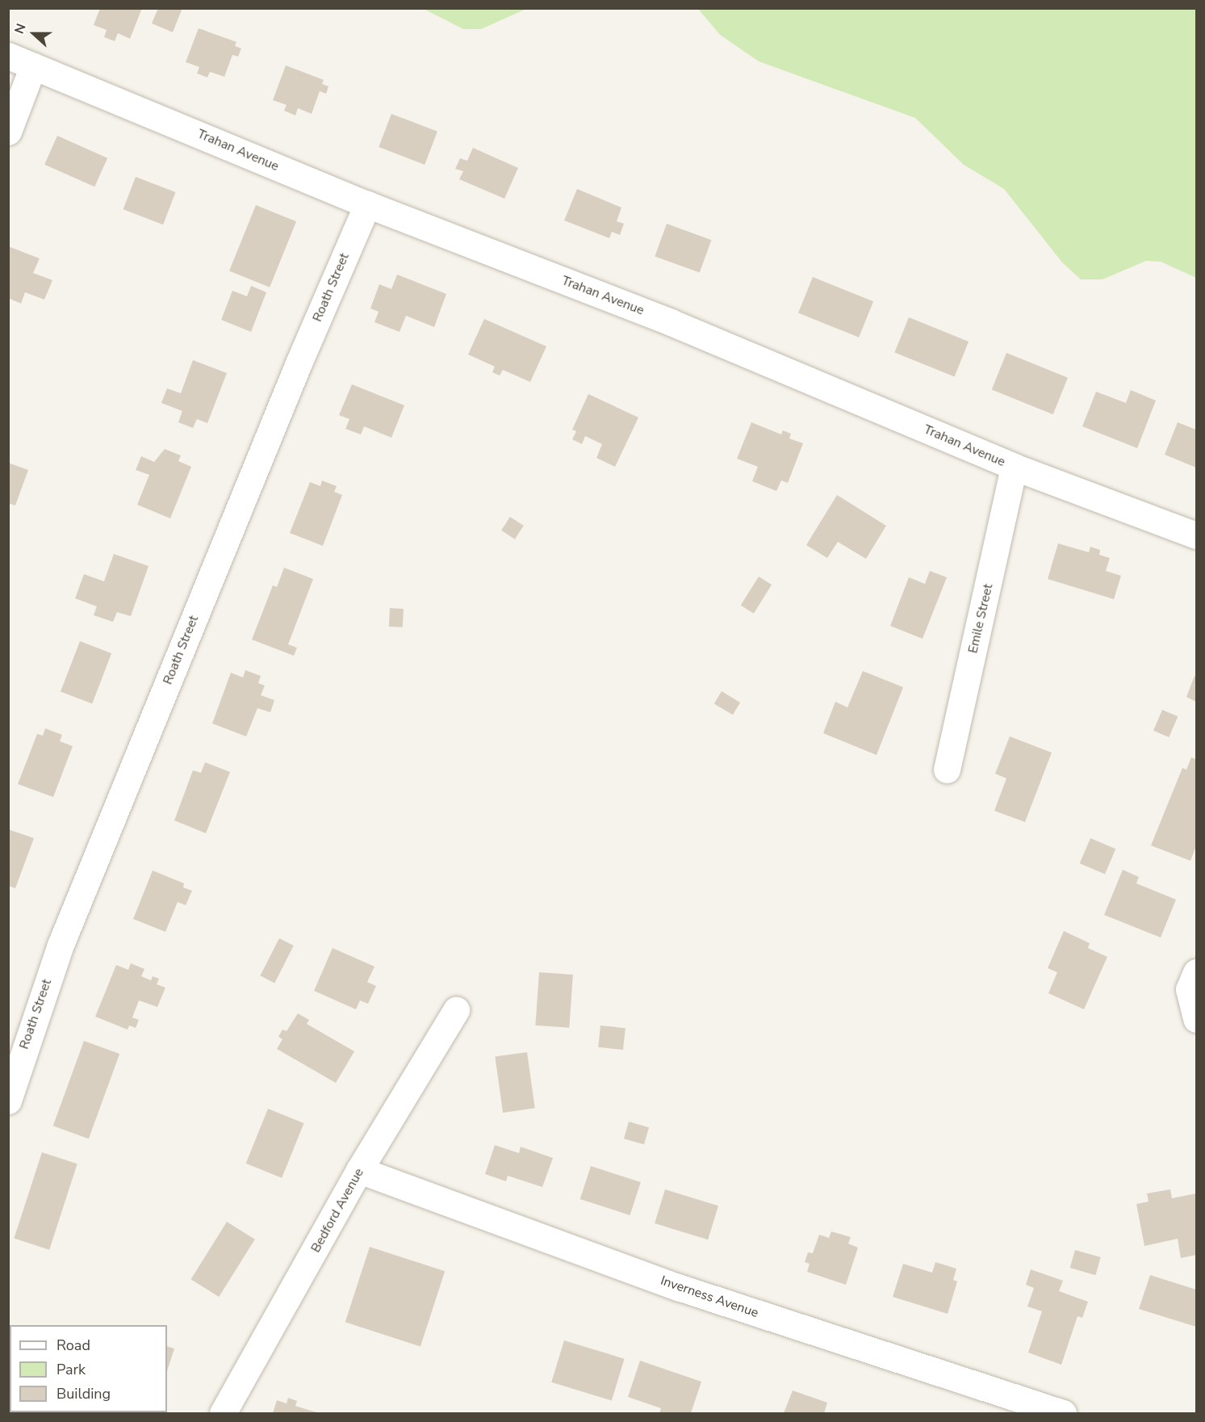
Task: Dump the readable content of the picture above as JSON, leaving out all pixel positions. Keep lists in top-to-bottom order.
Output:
{
  "streets": {
    "street": [
      "Trahan Avenue",
      "Roath Street",
      "Emile Street",
      "Bedford Avenue",
      "Inverness Avenue"
    ]
  },
  "crossings": [
    ["Trahan Avenue", "Roath Street"],
    ["Trahan Avenue", "Emile Street"],
    ["Bedford Avenue", "Inverness Avenue"]
  ],
  "legend": ["Road", "Park", "Building"],
  "north": "left"
}
